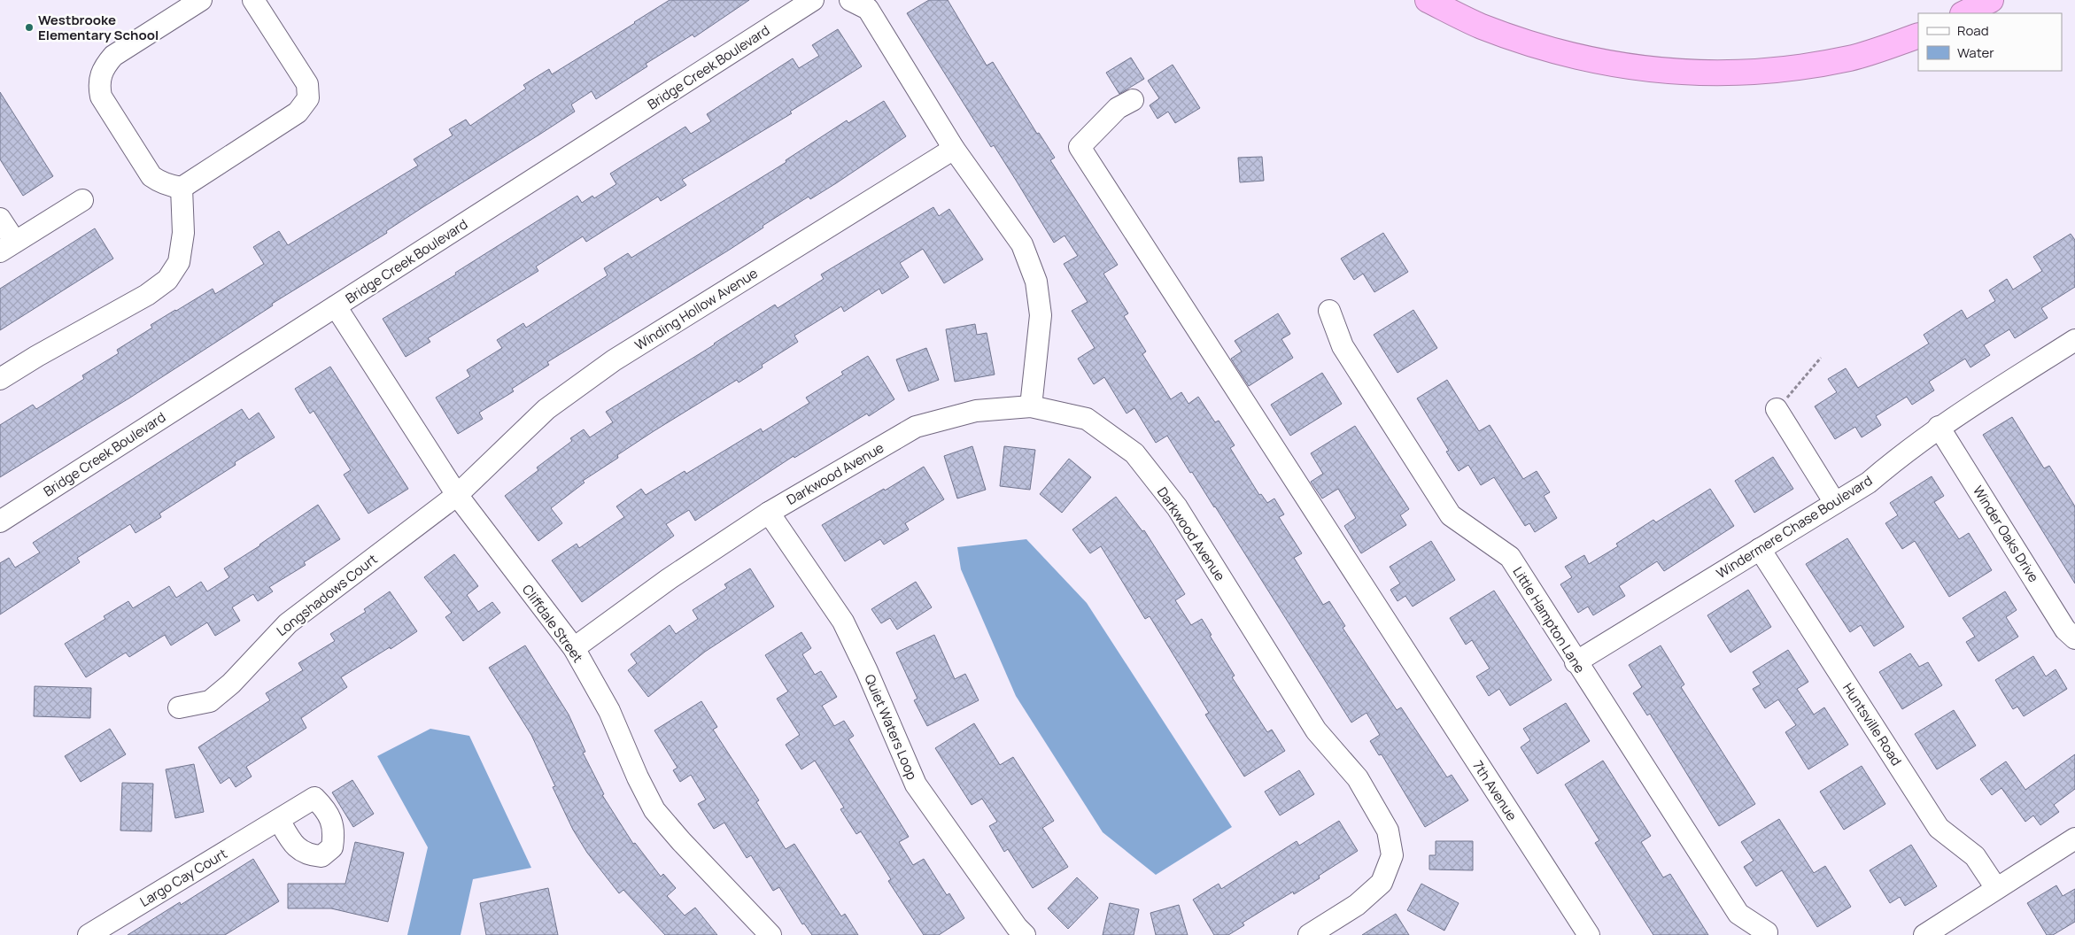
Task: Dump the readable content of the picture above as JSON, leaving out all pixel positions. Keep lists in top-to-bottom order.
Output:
{
  "streets": {
    "street": [
      "Bridge Creek Boulevard",
      "Winding Hollow Avenue",
      "Darkwood Avenue",
      "Windermere Chase Boulevard",
      "Winder Oaks Drive",
      "Longshadows Court",
      "Little Hampton Lane",
      "Cliffdale Street",
      "Huntsville Road",
      "Quiet Waters Loop",
      "7th Avenue",
      "Largo Cay Court"
    ]
  },
  "crossings": [
    ["Bridge Creek Boulevard", "Cliffdale Street"],
    ["Winding Hollow Avenue", "Longshadows Court"],
    ["Winding Hollow Avenue", "Cliffdale Street"],
    ["Darkwood Avenue", "Cliffdale Street"],
    ["Darkwood Avenue", "Quiet Waters Loop"],
    ["Windermere Chase Boulevard", "Winder Oaks Drive"],
    ["Windermere Chase Boulevard", "Little Hampton Lane"],
    ["Windermere Chase Boulevard", "Huntsville Road"],
    ["Longshadows Court", "Cliffdale Street"]
  ],
  "places": ["Westbrooke Elementary School"],
  "legend": ["Road", "Water"]
}
